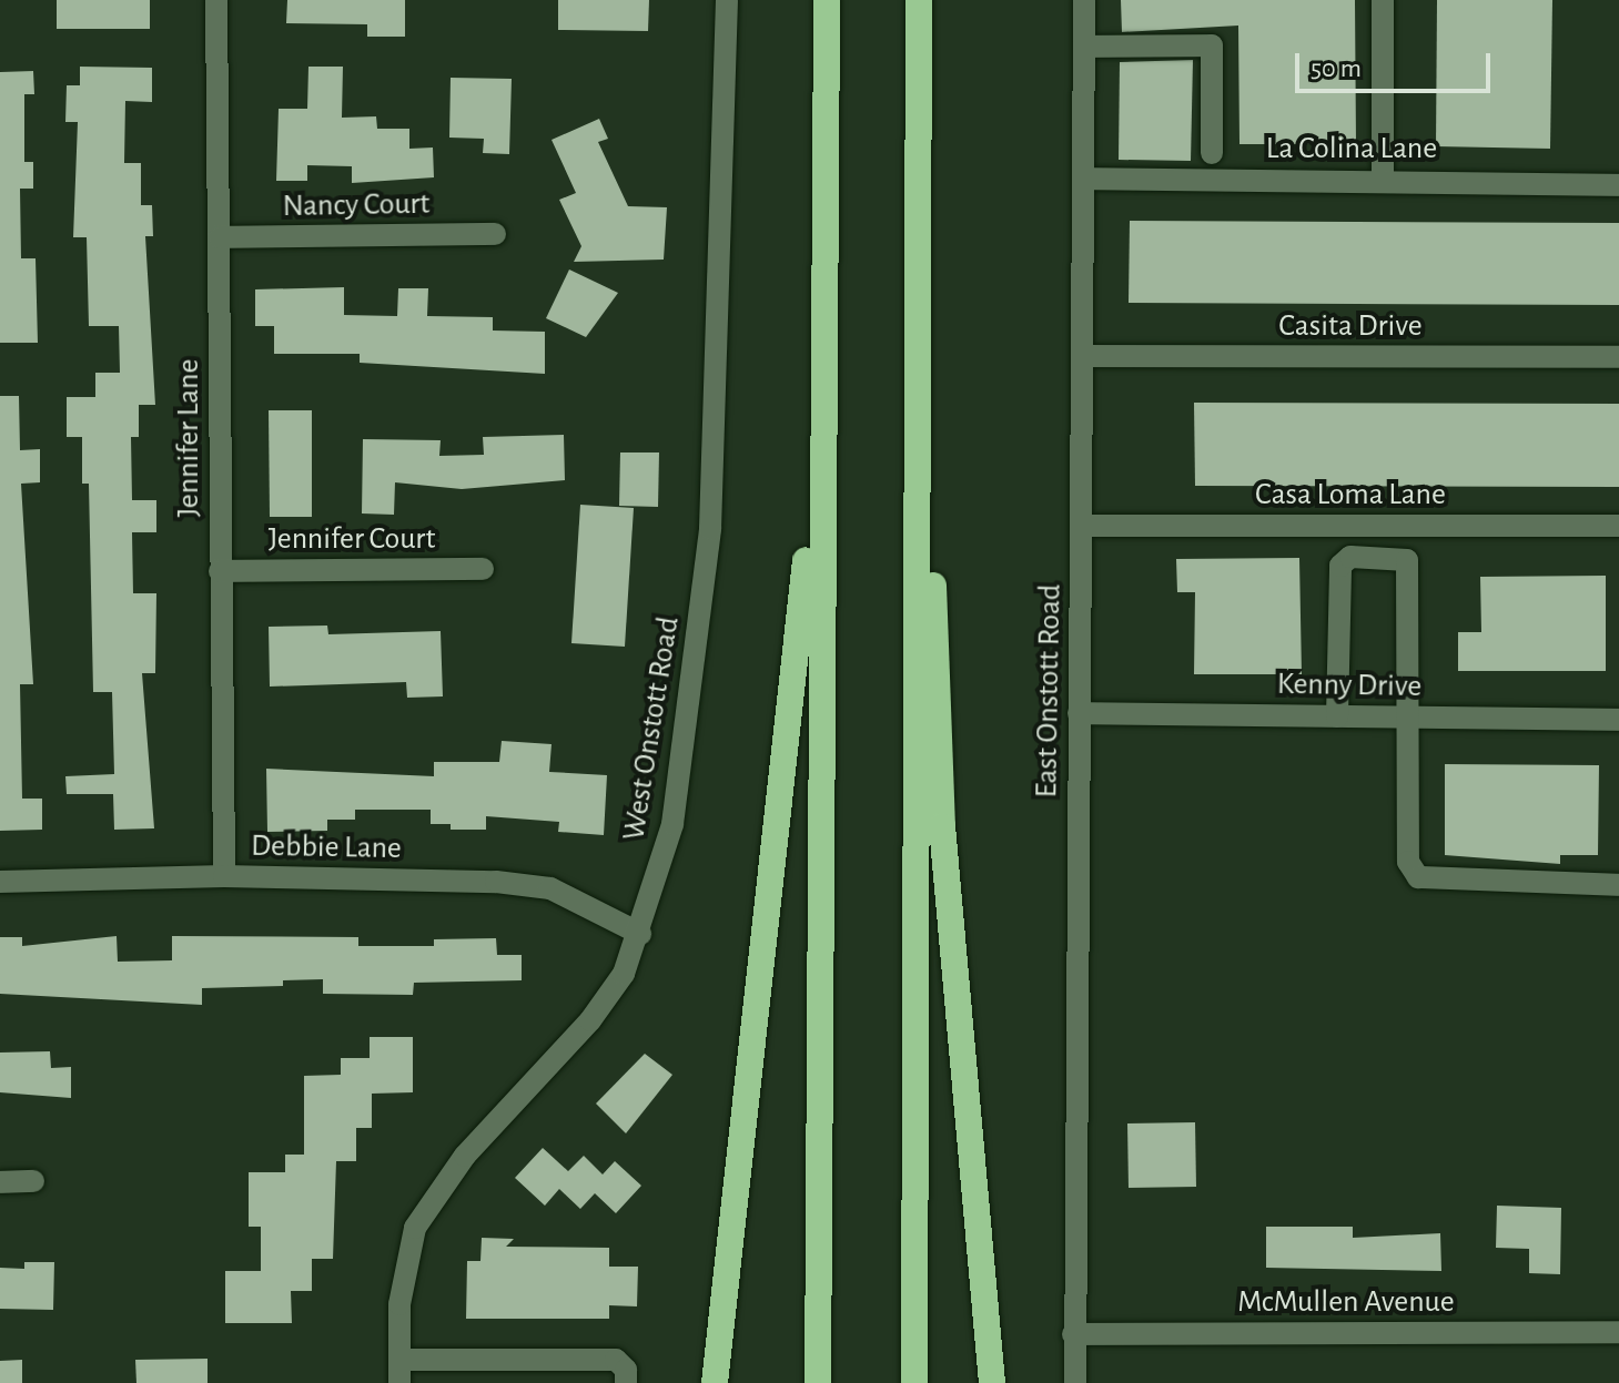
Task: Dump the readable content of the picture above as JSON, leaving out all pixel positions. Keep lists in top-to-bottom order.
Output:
{
  "streets": {
    "street": [
      "La Colina Lane",
      "Nancy Court",
      "Casita Drive",
      "Jennifer Lane",
      "Casa Loma Lane",
      "Jennifer Court",
      "Kenny Drive",
      "East Onstott Road",
      "West Onstott Road",
      "Debbie Lane",
      "McMullen Avenue"
    ]
  },
  "crossings": [
    ["La Colina Lane", "East Onstott Road"],
    ["Nancy Court", "Jennifer Lane"],
    ["Casita Drive", "East Onstott Road"],
    ["Jennifer Lane", "Jennifer Court"],
    ["Jennifer Lane", "Debbie Lane"],
    ["Casa Loma Lane", "East Onstott Road"],
    ["Kenny Drive", "East Onstott Road"],
    ["East Onstott Road", "McMullen Avenue"],
    ["West Onstott Road", "Debbie Lane"]
  ],
  "scale_bar": "50 m"
}
